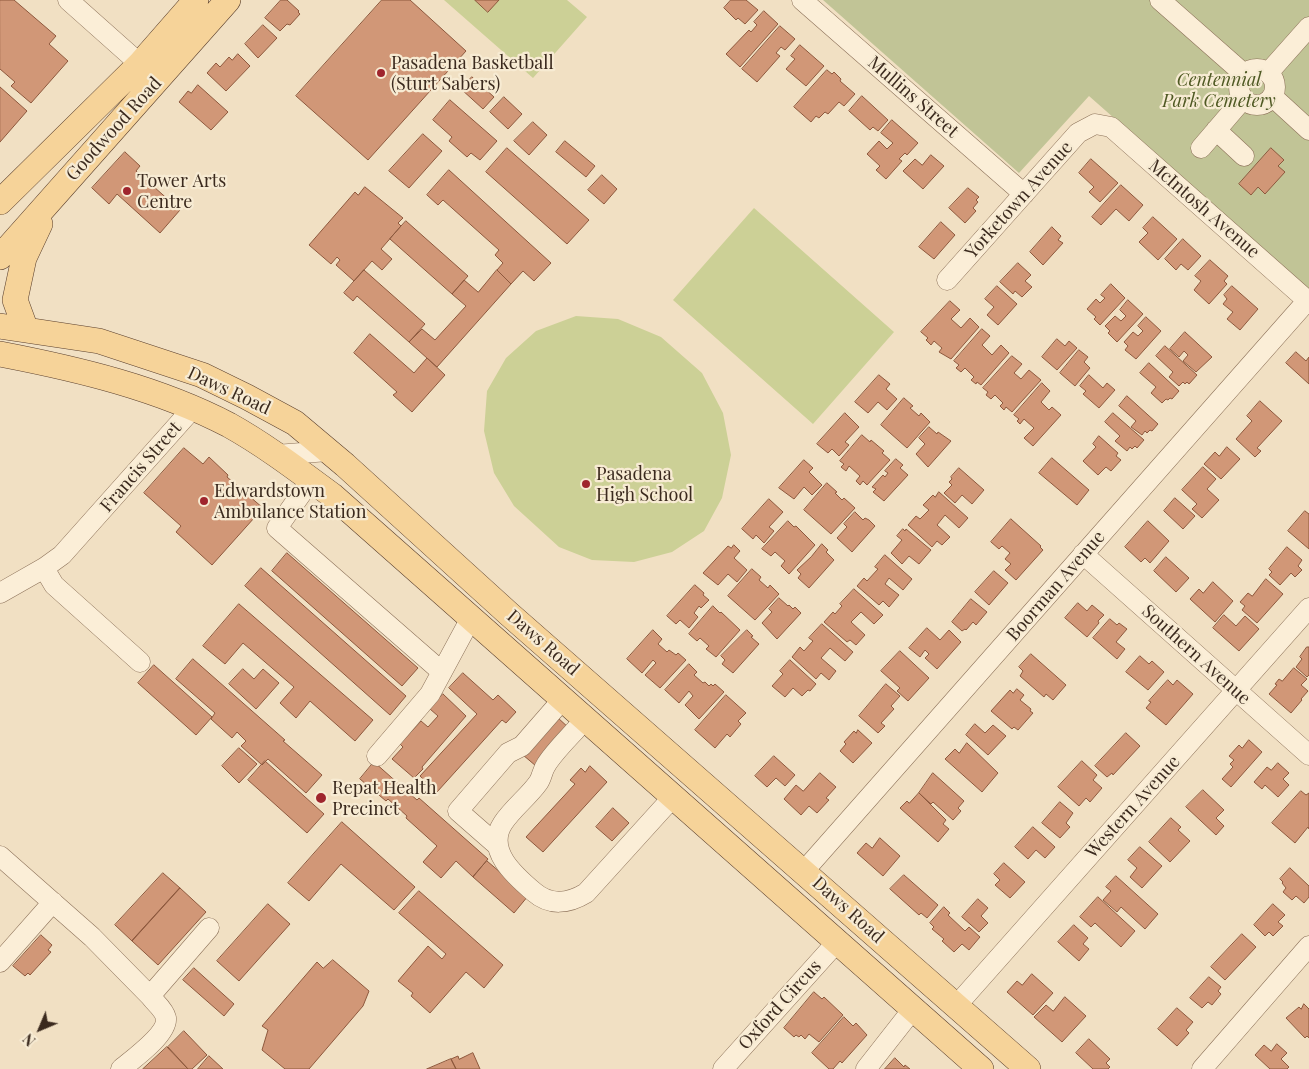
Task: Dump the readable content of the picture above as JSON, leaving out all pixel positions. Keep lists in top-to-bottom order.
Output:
{
  "streets": {
    "main road": ["Goodwood Road", "Daws Road"],
    "street": [
      "Mullins Street",
      "Yorketown Avenue",
      "McIntosh Avenue",
      "Francis Street",
      "Boorman Avenue",
      "Southern Avenue",
      "Western Avenue",
      "Oxford Circus"
    ]
  },
  "crossings": [
    ["Mullins Street", "Yorketown Avenue"],
    ["Yorketown Avenue", "McIntosh Avenue"],
    ["McIntosh Avenue", "Boorman Avenue"],
    ["Daws Road", "Francis Street"],
    ["Daws Road", "Boorman Avenue"],
    ["Daws Road", "Western Avenue"],
    ["Daws Road", "Oxford Circus"],
    ["Boorman Avenue", "Southern Avenue"],
    ["Southern Avenue", "Western Avenue"]
  ],
  "parks": ["Centennial Park Cemetery"],
  "places": [
    "Pasadena Basketball (Sturt Sabers)",
    "Tower Arts Centre",
    "Pasadena High School",
    "Edwardstown Ambulance Station",
    "Repat Health Precinct"
  ],
  "north": "bottom left"
}
